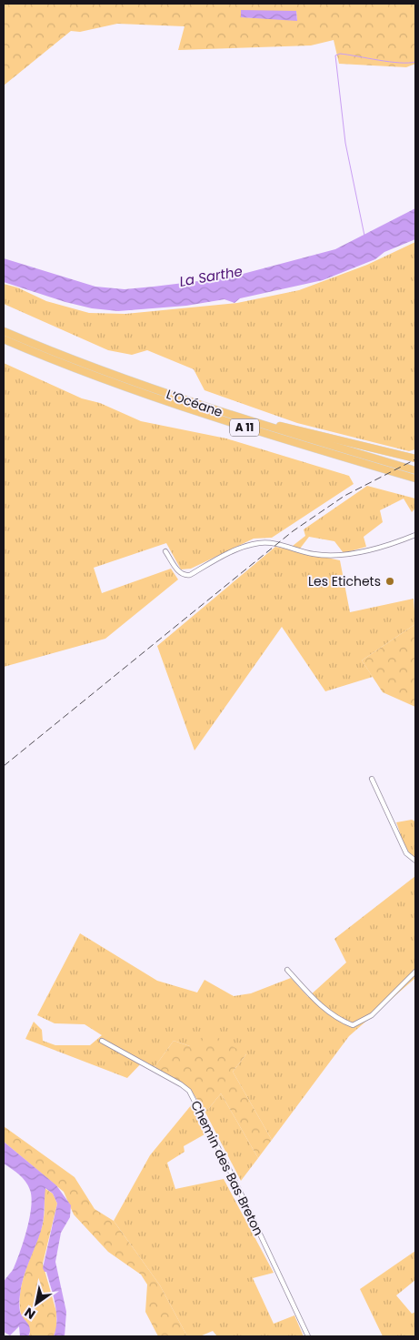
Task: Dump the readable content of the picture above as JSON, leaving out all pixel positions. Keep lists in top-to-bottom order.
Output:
{
  "streets": {
    "highway": ["L’Océane", "A 11"],
    "street": ["Chemin des Bas Breton"]
  },
  "water": ["La Sarthe"],
  "places": ["Les Etichets"],
  "north": "bottom left"
}
